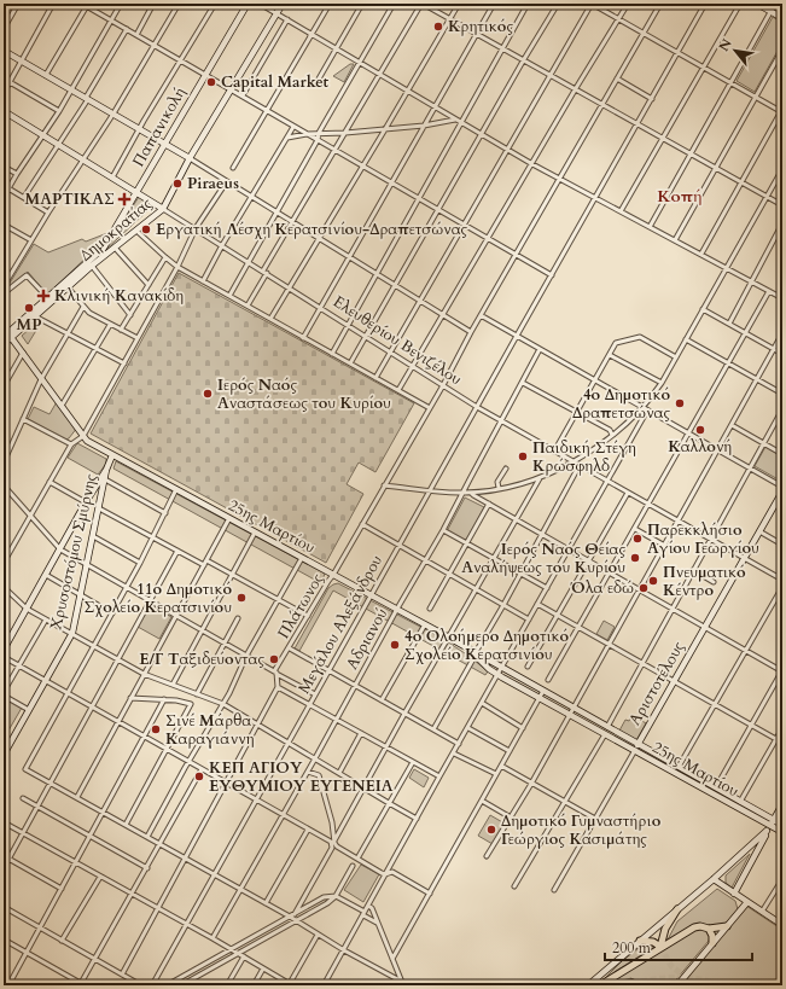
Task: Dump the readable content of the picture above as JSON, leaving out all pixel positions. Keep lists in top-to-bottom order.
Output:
{
  "streets": {
    "street": [
      "Παπανικολή",
      "Δημοκρατίας",
      "Ελευθερίου Βενιζέλου",
      "25ης Μαρτίου",
      "Χρυσοστόμου Σμύρνης",
      "Πλάτωνος",
      "Μεγάλου Αλεξάνδρου",
      "Αδριανού",
      "Αριστοτέλους"
    ]
  },
  "crossings": [
    ["Παπανικολή", "Δημοκρατίας"],
    ["Παπανικολή", "Ελευθερίου Βενιζέλου"],
    ["Δημοκρατίας", "Ελευθερίου Βενιζέλου"],
    ["Δημοκρατίας", "25ης Μαρτίου"],
    ["Ελευθερίου Βενιζέλου", "Πλάτωνος"],
    ["Ελευθερίου Βενιζέλου", "Μεγάλου Αλεξάνδρου"],
    ["Ελευθερίου Βενιζέλου", "Αδριανού"],
    ["Ελευθερίου Βενιζέλου", "Αριστοτέλους"],
    ["25ης Μαρτίου", "Χρυσοστόμου Σμύρνης"],
    ["25ης Μαρτίου", "Πλάτωνος"],
    ["25ης Μαρτίου", "Μεγάλου Αλεξάνδρου"],
    ["25ης Μαρτίου", "Αδριανού"],
    ["25ης Μαρτίου", "Αριστοτέλους"]
  ],
  "districts": ["Κοπή"],
  "places": {
    "other": [
      "Κρητικός",
      "Capital Market",
      "Piraeus",
      "Εργατική Λέσχη Κερατσινίου-Δραπετσώνας",
      "MP",
      "Ιερός Ναός Αναστάσεως του Κυρίου",
      "4ο Δημοτικό Δραπετσώνας",
      "Καλλονή",
      "Παιδική Στέγη Κρώσφηλδ",
      "Παρεκκλήσιο Αγίου Γεωργίου",
      "Ιερός Ναός Θείας Αναλήψεως του Κυρίου",
      "Πνευματικό Κέντρο",
      "Όλα εδώ",
      "11o Δημοτικό Σχολείο Κερατσινίου",
      "4o Ολοήμερο Δημοτικό Σχολείο Κερατσινίου",
      "Ε/Γ Ταξιδεύοντας",
      "Σινέ Μάρθα Καραγιάννη",
      "ΚΕΠ ΑΓΙΟΥ ΕΥΘΥΜΙΟΥ ΕΥΓΕΝΕΙΑ",
      "Δημοτικό Γυμναστήριο Γεώργιος Κασιμάτης"
    ],
    "health": ["ΜΑΡΤΙΚΑΣ", "Κλινική Κανακίδη"]
  },
  "scale_bar": "200 m",
  "north": "top left"
}
